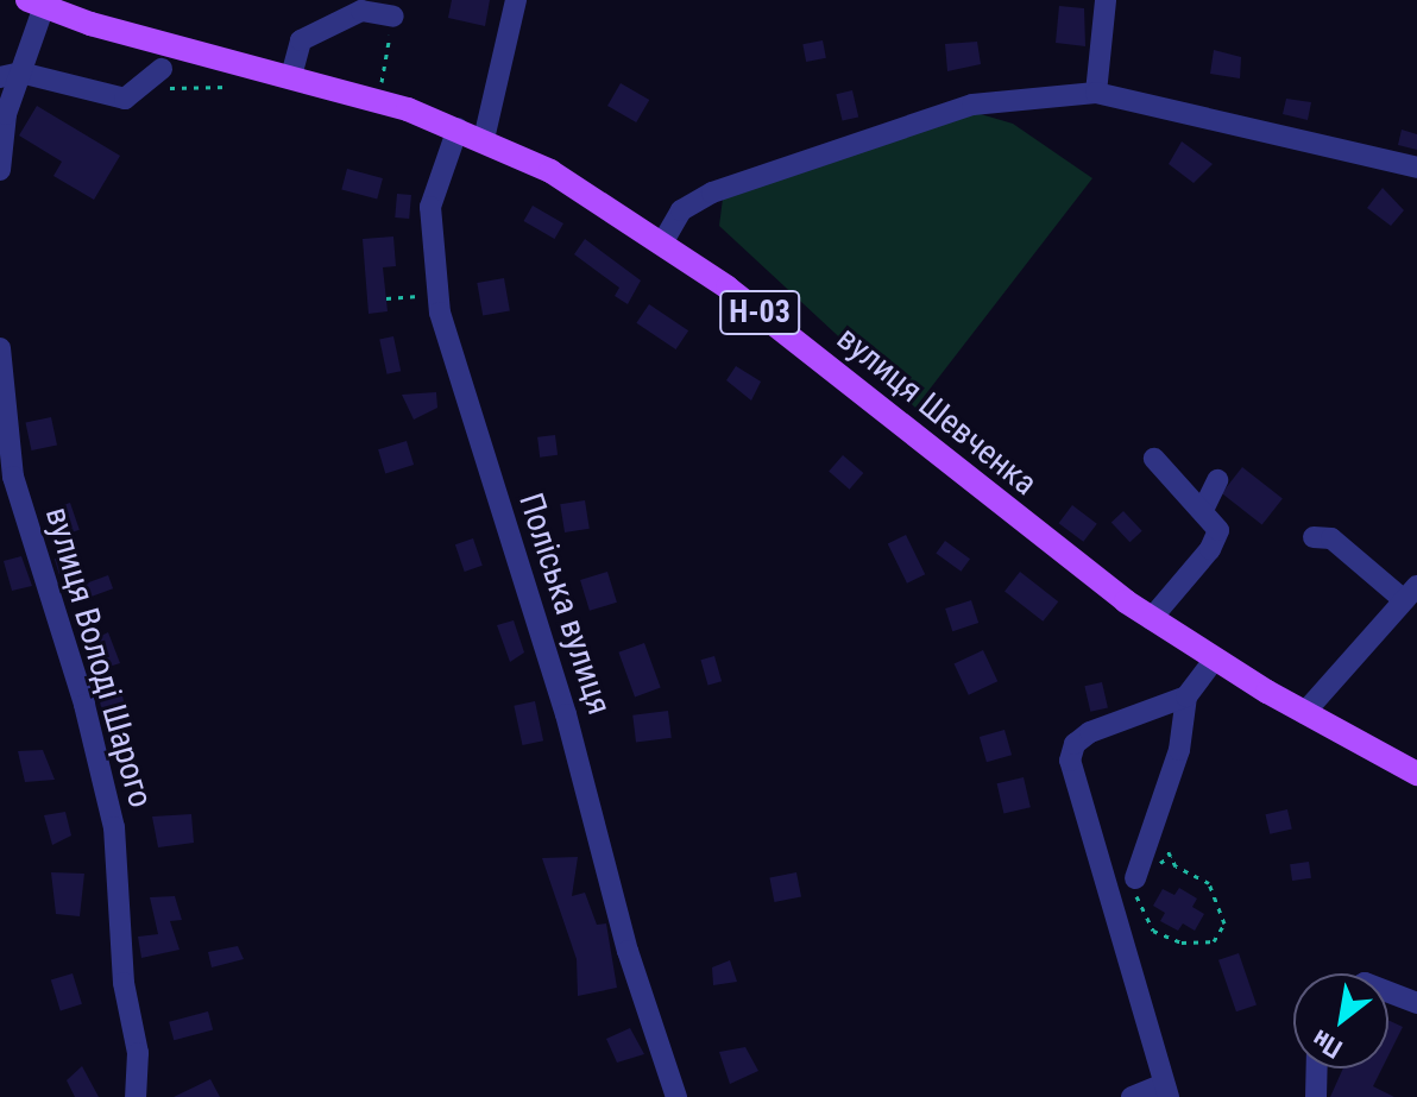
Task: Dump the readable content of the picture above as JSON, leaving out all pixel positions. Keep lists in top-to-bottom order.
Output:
{
  "streets": {
    "main road": ["Н-03", "вулиця Шевченка"],
    "street": ["Поліська вулиця", "вулиця Володі Шарого"]
  },
  "crossings": [
    ["вулиця Шевченка", "Поліська вулиця"]
  ],
  "north": "bottom left"
}
